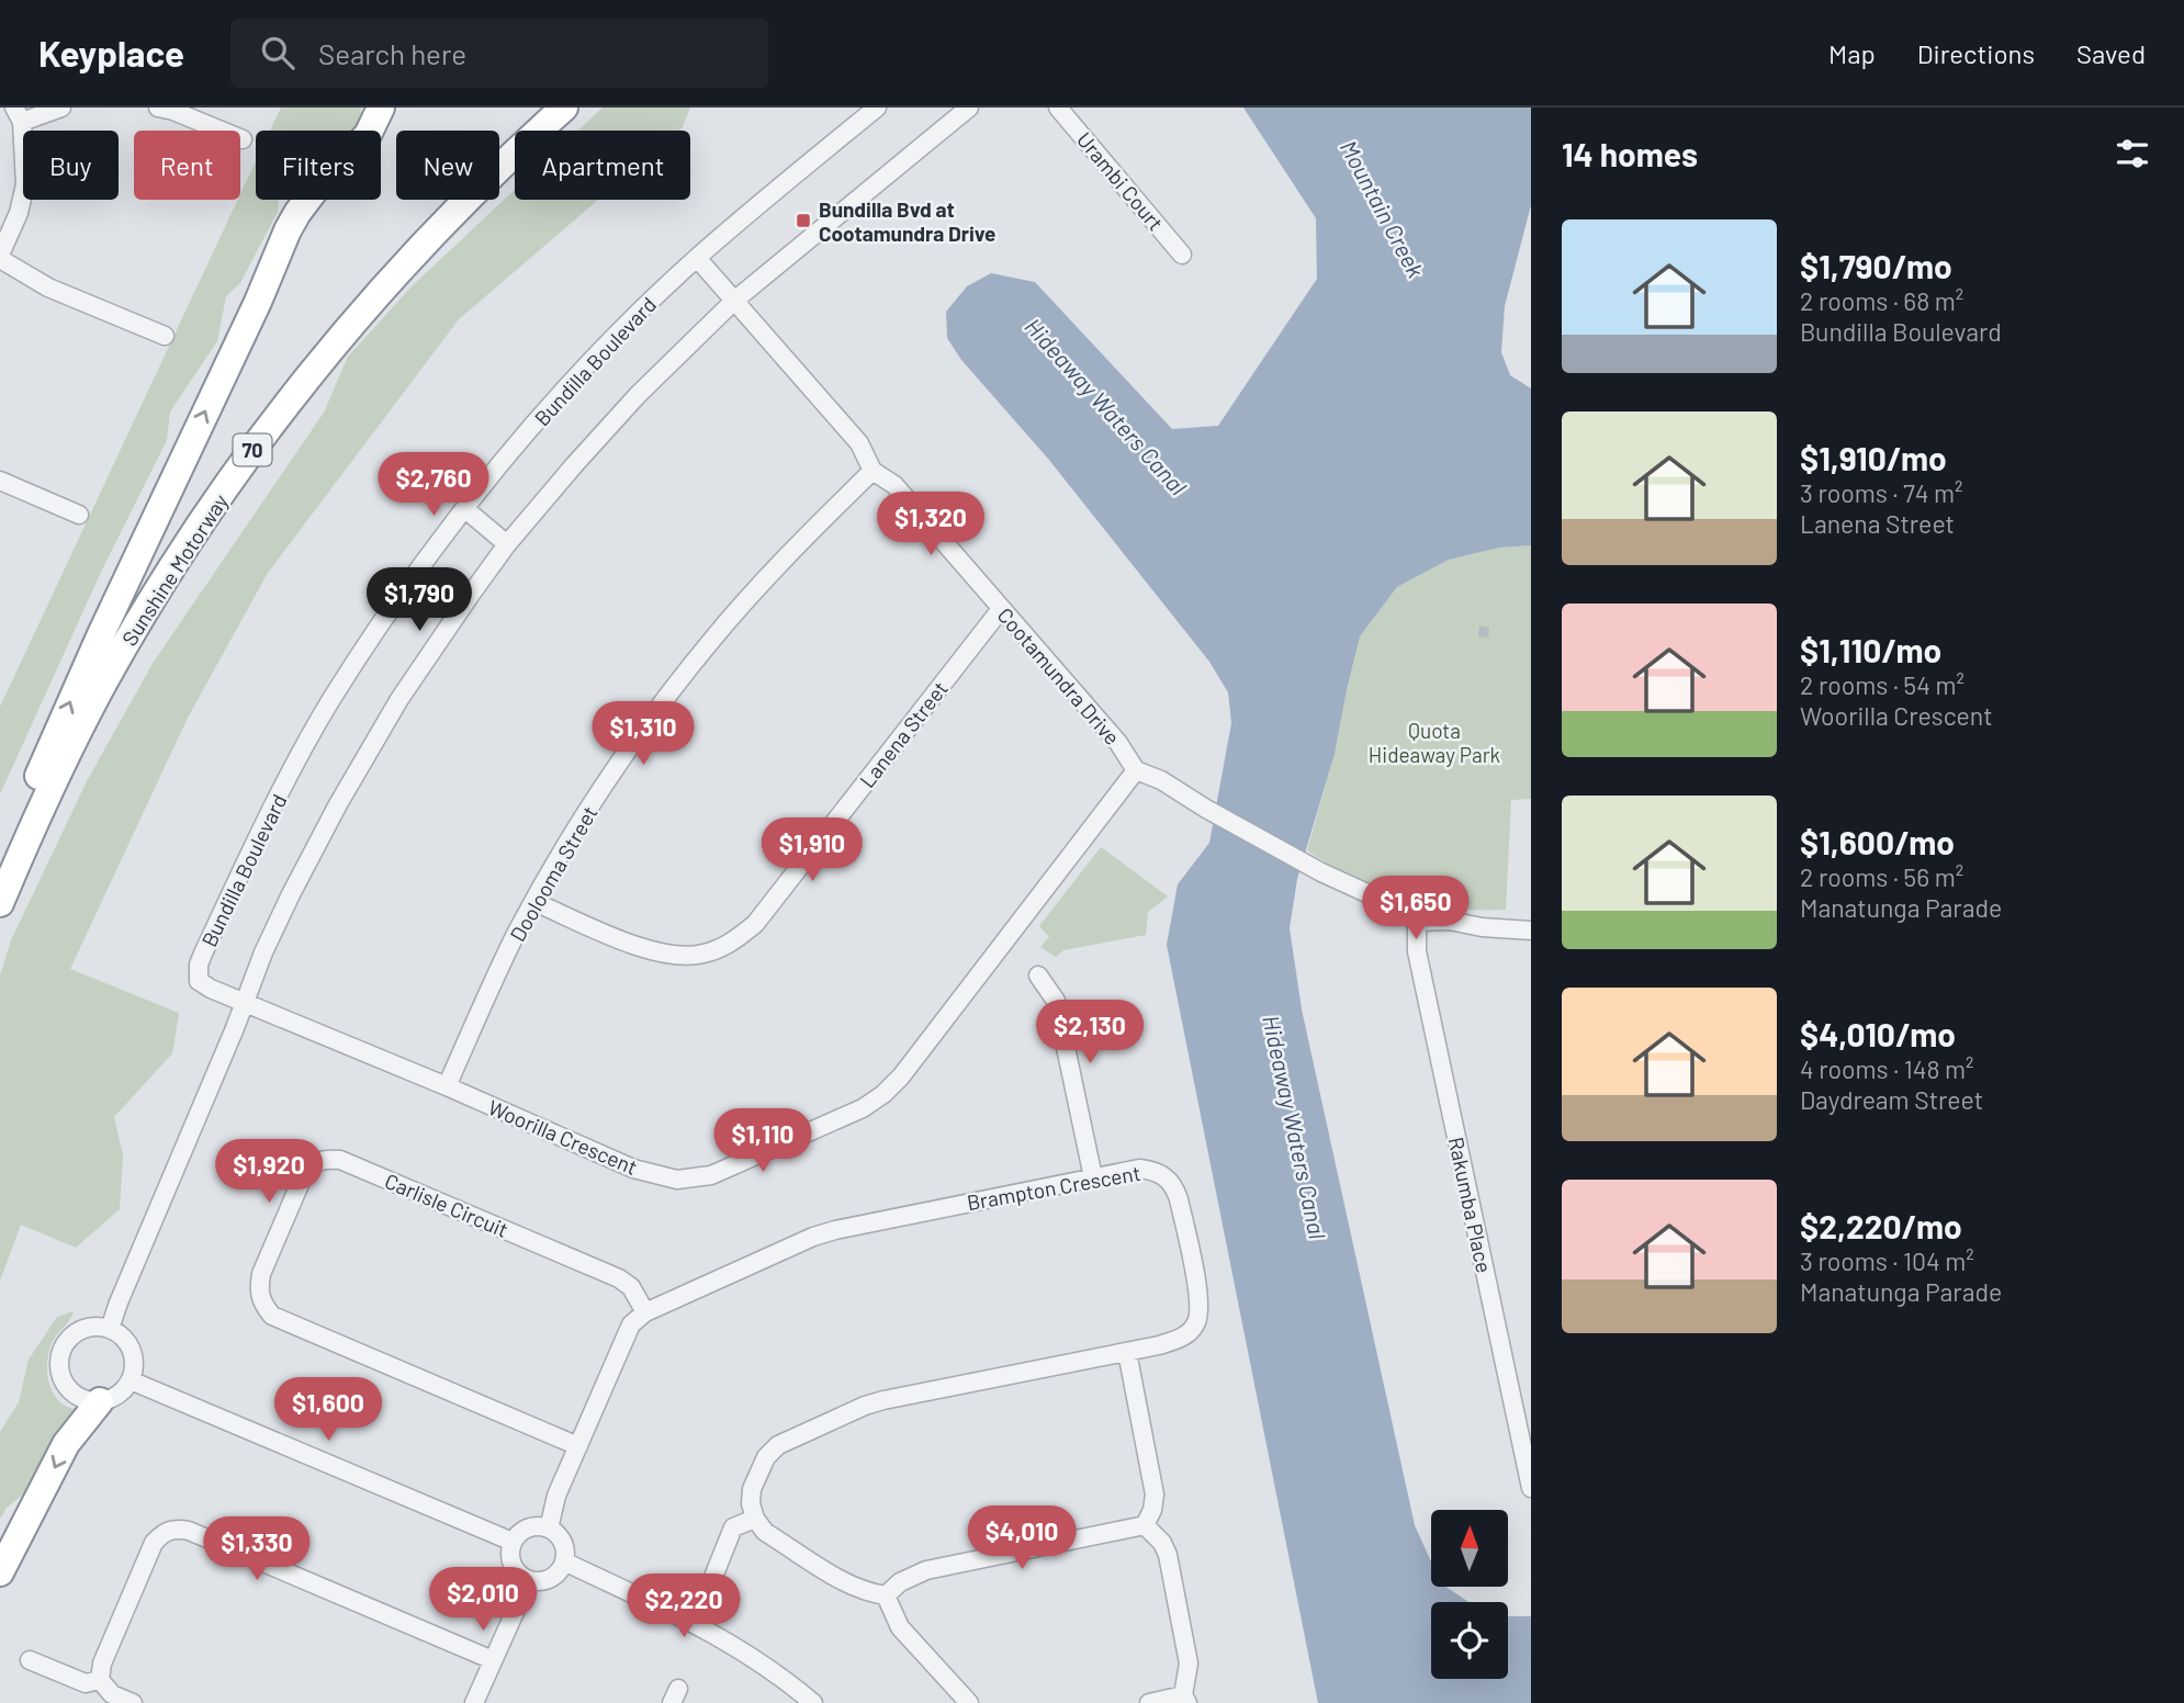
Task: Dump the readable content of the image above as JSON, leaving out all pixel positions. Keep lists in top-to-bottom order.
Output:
{
  "streets": {
    "highway": ["70", "Sunshine Motorway"],
    "street": [
      "Urambi Court",
      "Bundilla Boulevard",
      "Cootamundra Drive",
      "Lanena Street",
      "Doolooma Street",
      "Woorilla Crescent",
      "Brampton Crescent",
      "Carlisle Circuit",
      "Rakumba Place"
    ]
  },
  "crossings": [
    ["Bundilla Boulevard", "Cootamundra Drive"],
    ["Bundilla Boulevard", "Woorilla Crescent"],
    ["Cootamundra Drive", "Lanena Street"],
    ["Cootamundra Drive", "Doolooma Street"],
    ["Cootamundra Drive", "Woorilla Crescent"],
    ["Lanena Street", "Doolooma Street"],
    ["Doolooma Street", "Woorilla Crescent"],
    ["Brampton Crescent", "Carlisle Circuit"]
  ],
  "water": ["Mountain Creek", "Hideaway Waters Canal"],
  "parks": ["Quota Hideaway Park"],
  "places": {
    "transit": ["Bundilla Bvd at Cootamundra Drive"]
  },
  "north": "top",
  "page": {
    "header": "Keyplace",
    "search": "Search here",
    "nav": ["Map", "Directions", "Saved"],
    "heading": "14 homes",
    "chip": [
      "Buy",
      "Rent",
      "Filters",
      "New",
      "Apartment"
    ],
    "list": [
      {
        "name": "$1,790/mo",
        "note": "2 rooms · 68 m² · Bundilla Boulevard"
      },
      {
        "name": "$1,910/mo",
        "note": "3 rooms · 74 m² · Lanena Street"
      },
      {
        "name": "$1,110/mo",
        "note": "2 rooms · 54 m² · Woorilla Crescent"
      },
      {
        "name": "$1,600/mo",
        "note": "2 rooms · 56 m² · Manatunga Parade"
      },
      {
        "name": "$4,010/mo",
        "note": "4 rooms · 148 m² · Daydream Street"
      },
      {
        "name": "$2,220/mo",
        "note": "3 rooms · 104 m² · Manatunga Parade"
      }
    ],
    "price": [
      "$2,760",
      "$1,320",
      "$1,790",
      "$1,310",
      "$1,910",
      "$1,650",
      "$2,130",
      "$1,110",
      "$1,920",
      "$1,600",
      "$4,010",
      "$1,330",
      "$2,010",
      "$2,220"
    ]
  }
}
